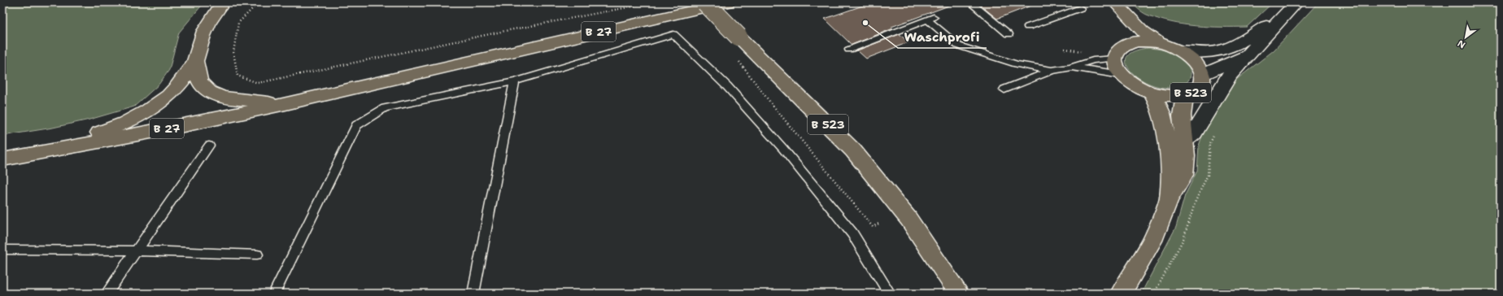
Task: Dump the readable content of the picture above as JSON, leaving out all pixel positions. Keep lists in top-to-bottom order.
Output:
{
  "streets": {
    "main road": ["B 27", "B 523"]
  },
  "places": ["Waschprofi"],
  "north": "bottom left"
}
